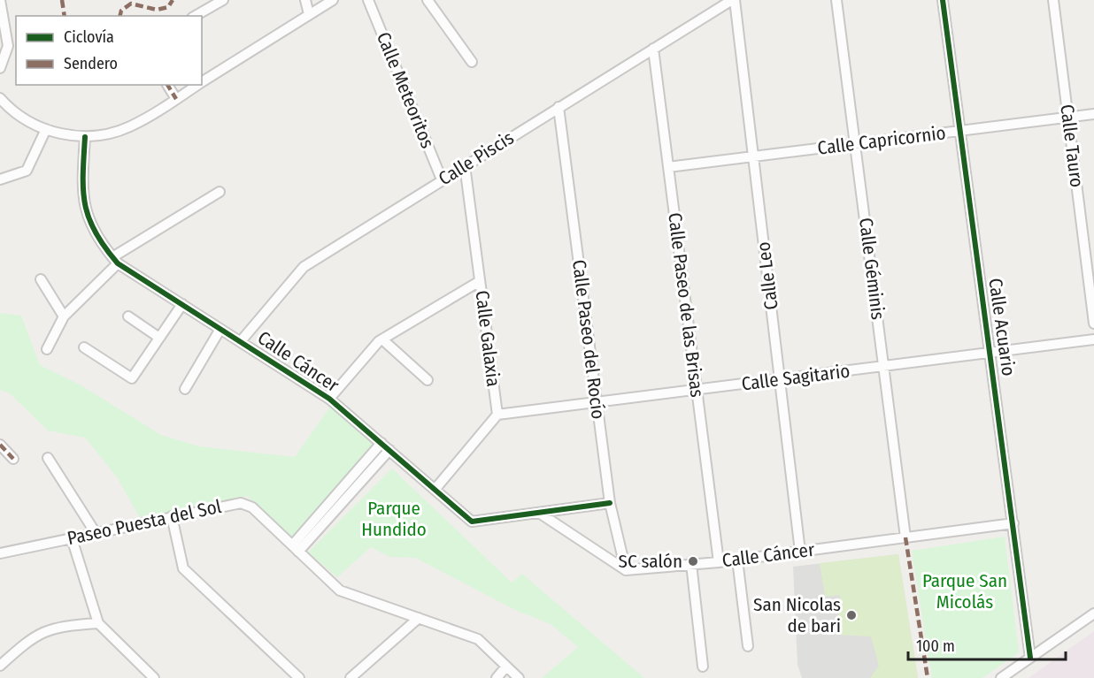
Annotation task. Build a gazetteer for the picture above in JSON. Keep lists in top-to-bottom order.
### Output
{
  "streets": {
    "street": [
      "Calle Meteoritos",
      "Calle Capricornio",
      "Calle Tauro",
      "Calle Piscis",
      "Calle Géminis",
      "Calle Leo",
      "Calle Paseo de las Brisas",
      "Calle Acuario",
      "Calle Galaxia",
      "Calle Paseo del Rocío",
      "Calle Cáncer",
      "Calle Sagitario",
      "Paseo Puesta del Sol"
    ]
  },
  "crossings": [
    ["Calle Meteoritos", "Calle Piscis"],
    ["Calle Capricornio", "Calle Tauro"],
    ["Calle Capricornio", "Calle Géminis"],
    ["Calle Capricornio", "Calle Leo"],
    ["Calle Capricornio", "Calle Paseo de las Brisas"],
    ["Calle Capricornio", "Calle Acuario"],
    ["Calle Piscis", "Calle Leo"],
    ["Calle Piscis", "Calle Paseo de las Brisas"],
    ["Calle Piscis", "Calle Galaxia"],
    ["Calle Piscis", "Calle Paseo del Rocío"],
    ["Calle Piscis", "Calle Cáncer"],
    ["Calle Géminis", "Calle Cáncer"],
    ["Calle Géminis", "Calle Sagitario"],
    ["Calle Leo", "Calle Cáncer"],
    ["Calle Leo", "Calle Sagitario"],
    ["Calle Paseo de las Brisas", "Calle Cáncer"],
    ["Calle Paseo de las Brisas", "Calle Sagitario"],
    ["Calle Acuario", "Calle Cáncer"],
    ["Calle Acuario", "Calle Sagitario"],
    ["Calle Galaxia", "Calle Sagitario"],
    ["Calle Paseo del Rocío", "Calle Cáncer"],
    ["Calle Paseo del Rocío", "Calle Sagitario"]
  ],
  "parks": ["Parque Hundido", "Parque San Micolás"],
  "places": ["SC salón", "San Nicolas de bari"],
  "legend": ["Ciclovía", "Sendero"],
  "scale_bar": "100 m"
}
